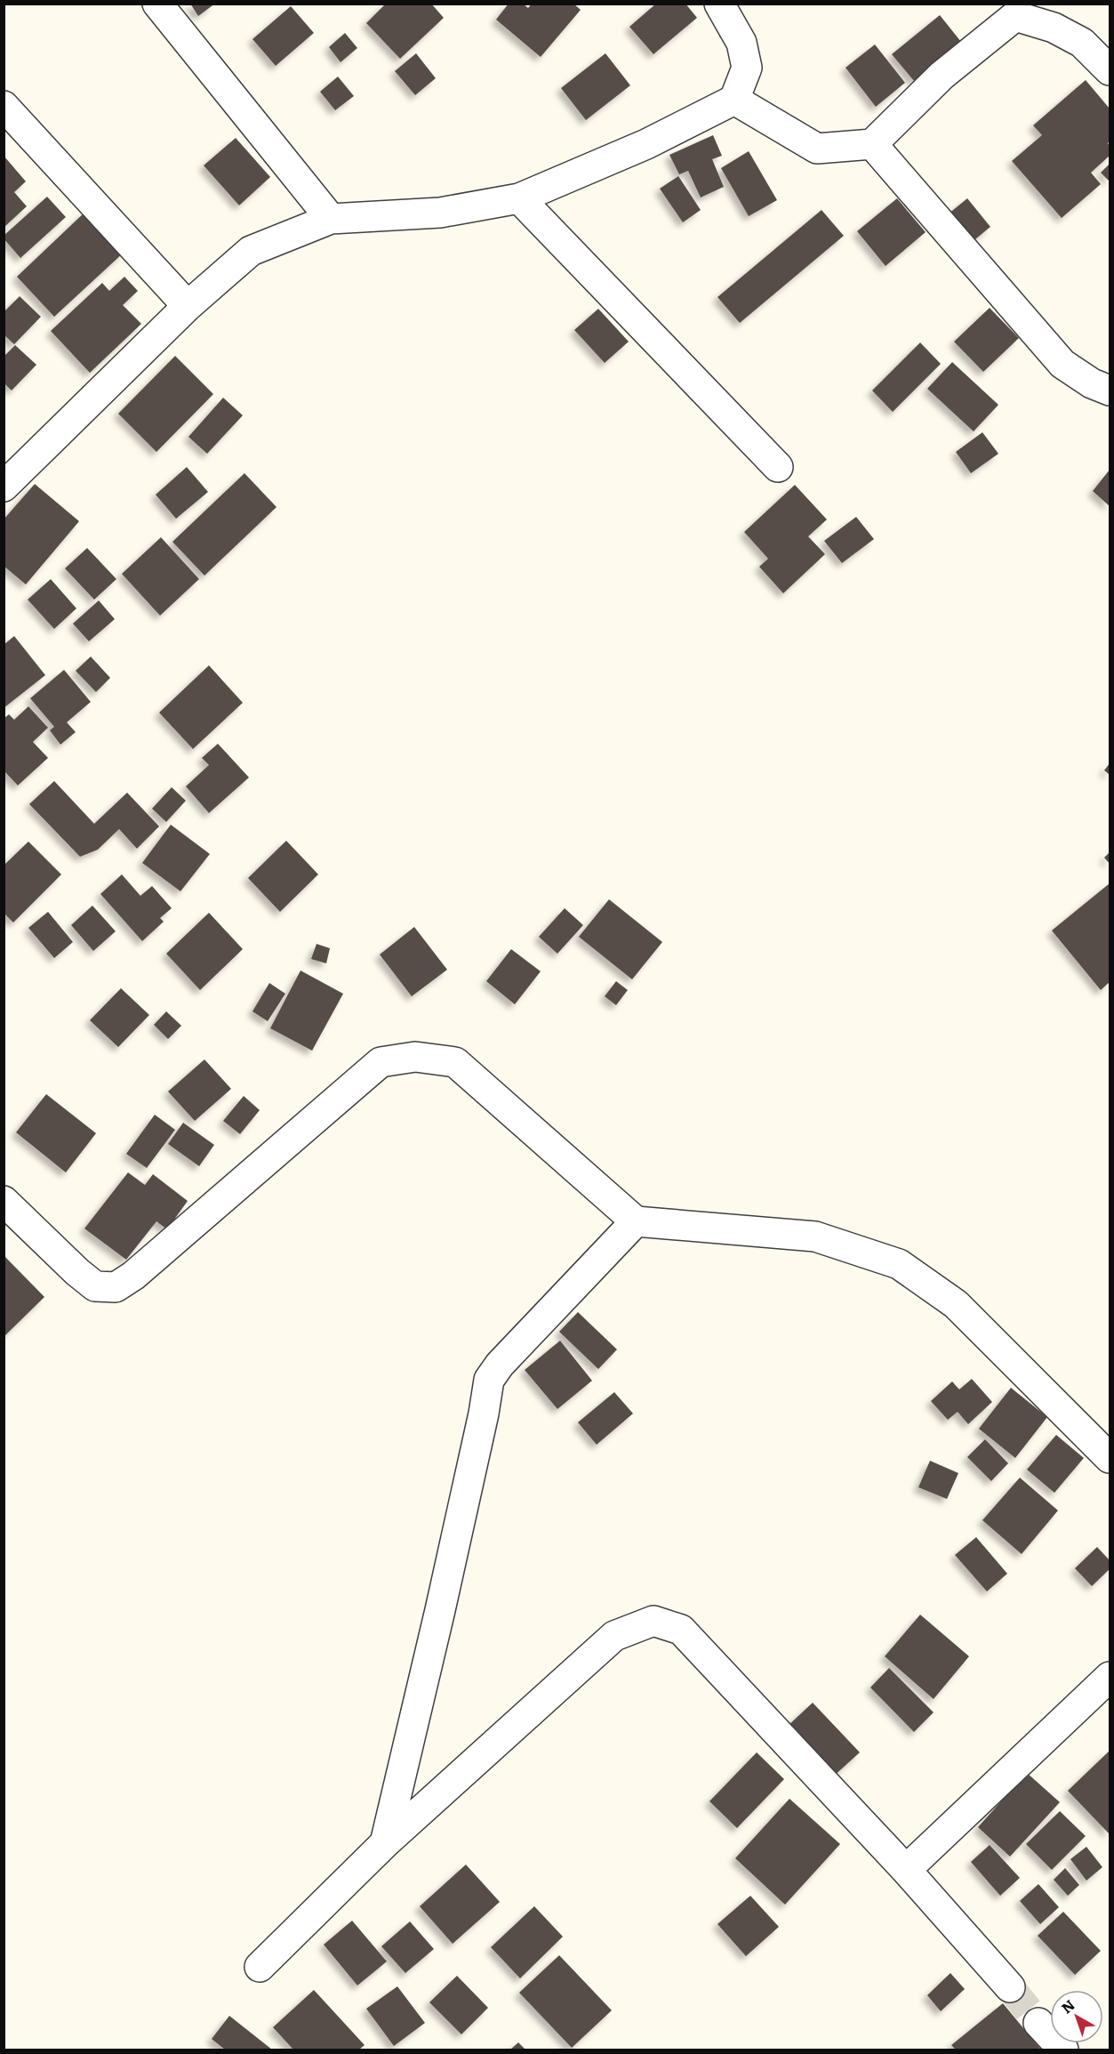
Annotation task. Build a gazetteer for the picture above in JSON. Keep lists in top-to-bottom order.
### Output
{
  "north": "top left"
}
